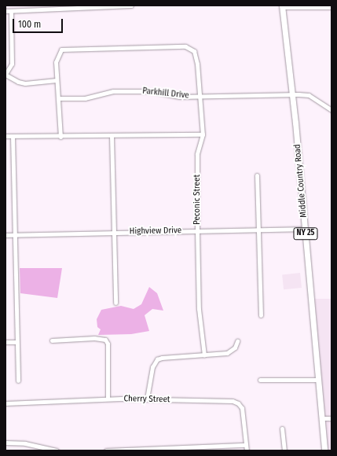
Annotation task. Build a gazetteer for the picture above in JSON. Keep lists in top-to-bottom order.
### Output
{
  "streets": {
    "main road": ["Middle Country Road", "NY 25"],
    "street": [
      "Parkhill Drive",
      "Peconic Street",
      "Highview Drive",
      "Cherry Street"
    ]
  },
  "crossings": [
    ["Parkhill Drive", "Middle Country Road"],
    ["Parkhill Drive", "Peconic Street"],
    ["Middle Country Road", "Highview Drive"],
    ["Peconic Street", "Highview Drive"]
  ],
  "scale_bar": "100 m"
}
